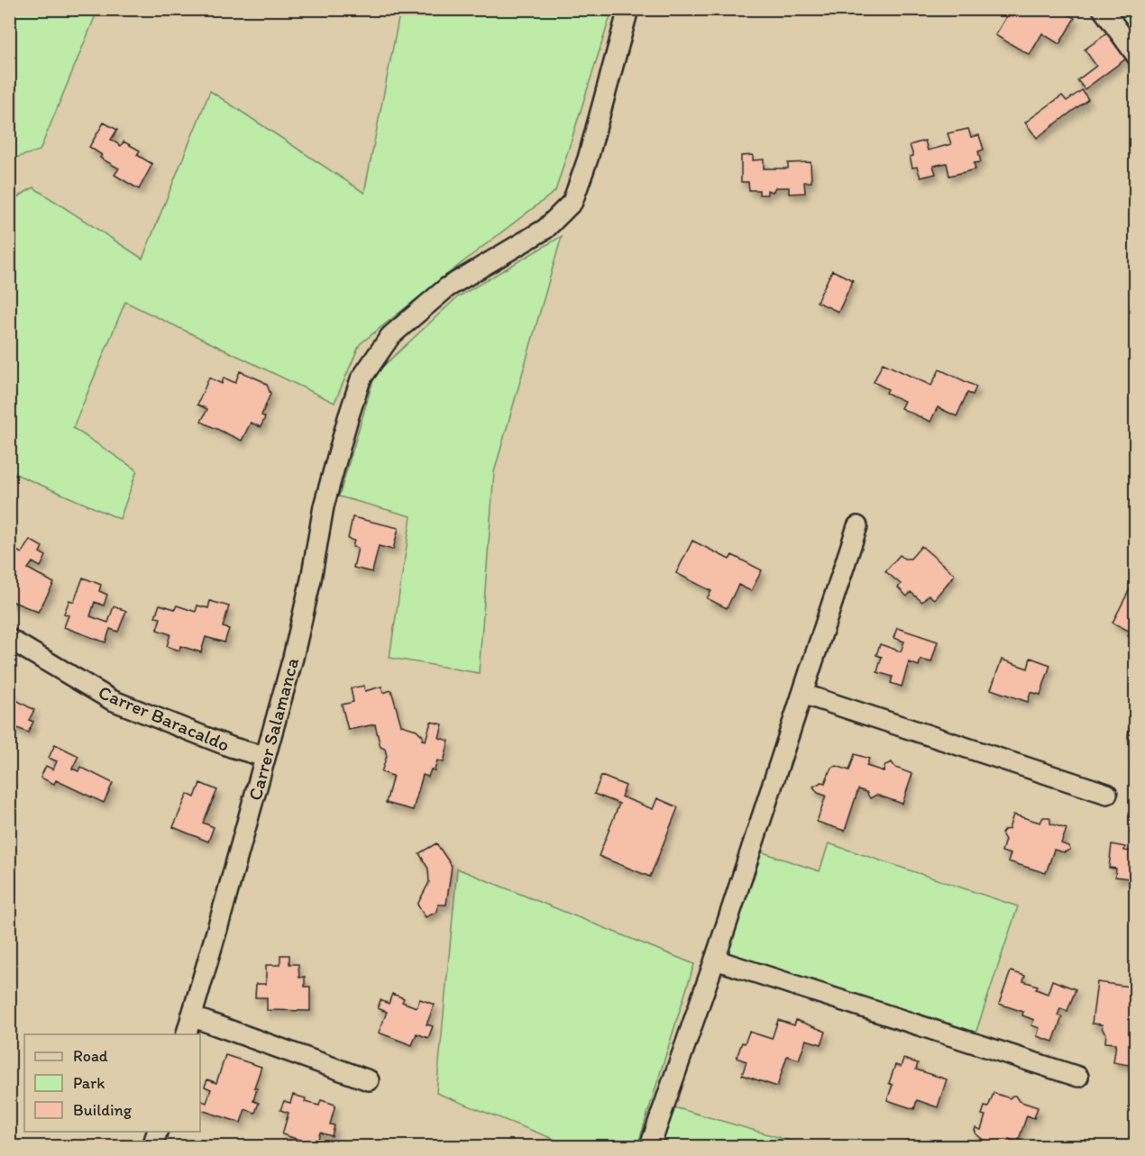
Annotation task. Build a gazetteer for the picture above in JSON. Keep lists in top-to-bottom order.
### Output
{
  "streets": {
    "street": ["Carrer Baracaldo", "Carrer Salamanca"]
  },
  "crossings": [
    ["Carrer Baracaldo", "Carrer Salamanca"]
  ],
  "legend": ["Road", "Park", "Building"]
}
